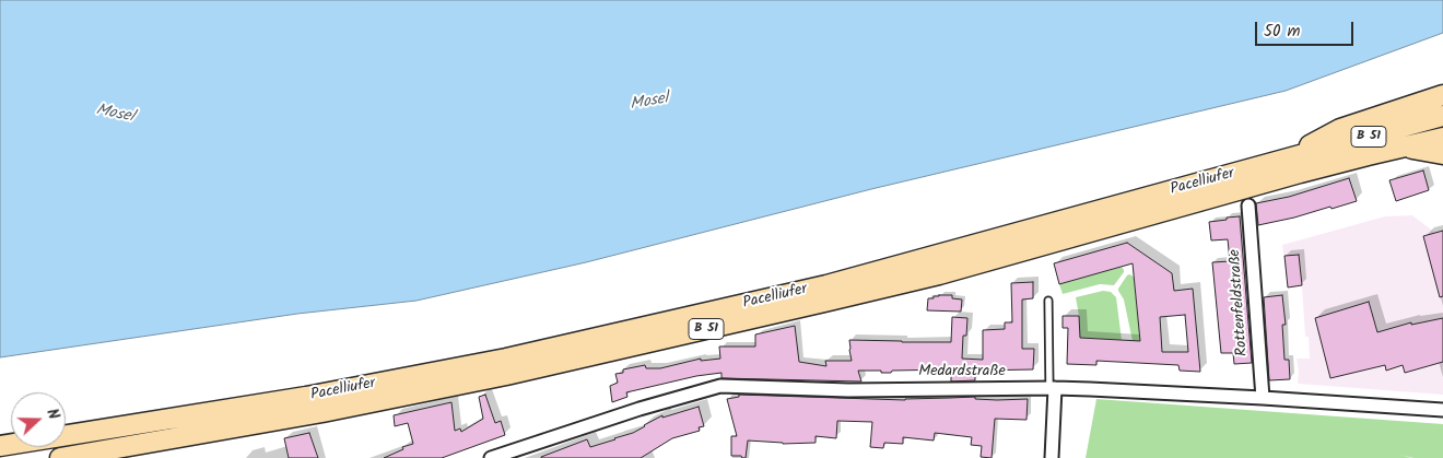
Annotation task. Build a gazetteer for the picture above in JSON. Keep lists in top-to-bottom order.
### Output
{
  "streets": {
    "main road": ["B 51", "Pacelliufer"],
    "street": ["Rottenfeldstraße", "Medardstraße"]
  },
  "crossings": [
    ["Rottenfeldstraße", "Medardstraße"]
  ],
  "water": ["Mosel"],
  "scale_bar": "50 m",
  "north": "right"
}
